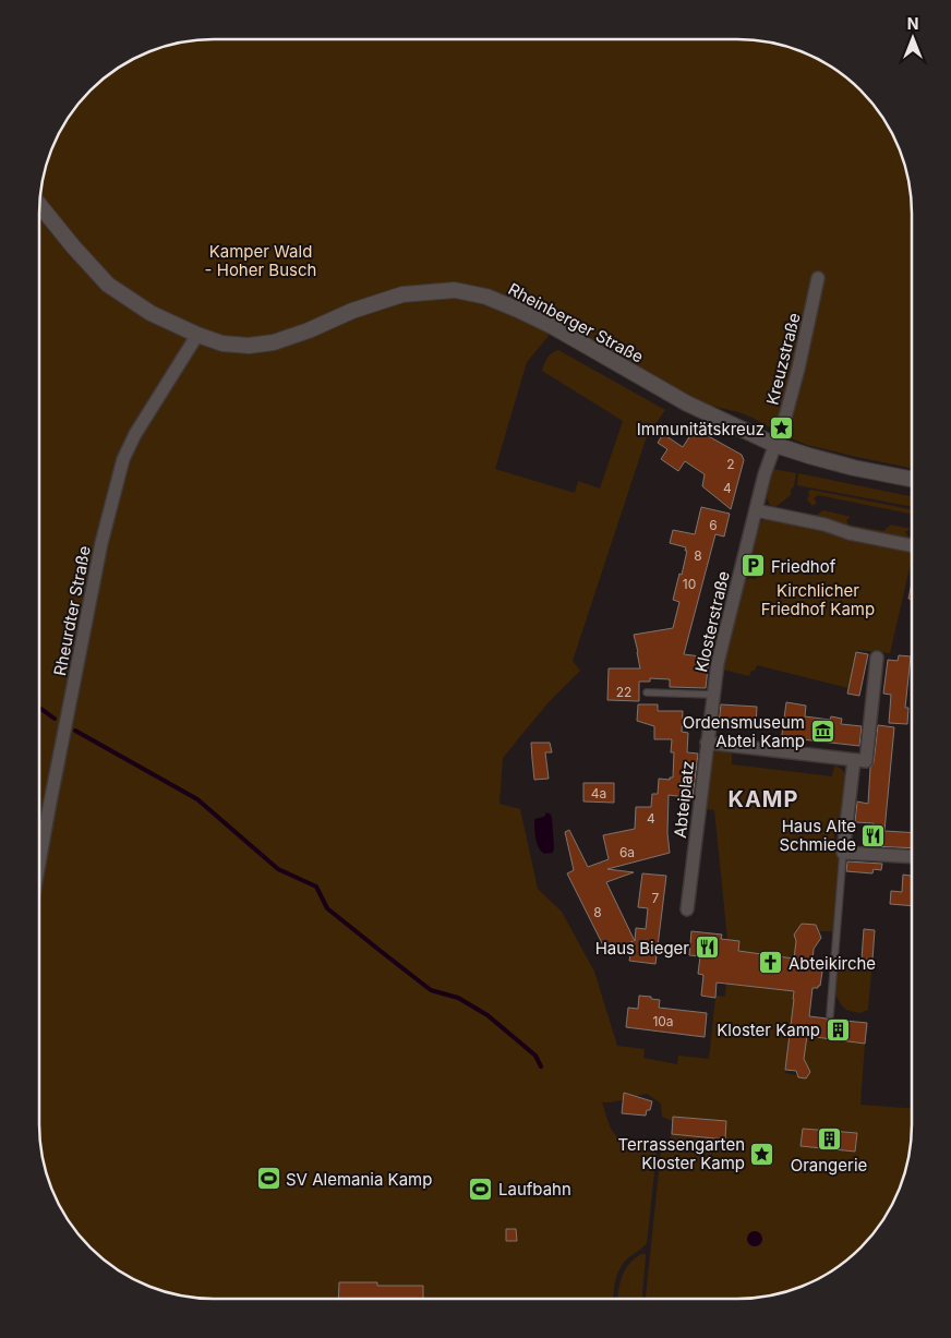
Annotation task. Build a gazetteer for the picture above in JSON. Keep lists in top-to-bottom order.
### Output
{
  "streets": {
    "main road": ["Rheinberger Straße"],
    "street": [
      "Kreuzstraße",
      "Rheurdter Straße",
      "Klosterstraße",
      "Abteiplatz"
    ]
  },
  "crossings": [
    ["Rheinberger Straße", "Kreuzstraße"],
    ["Rheinberger Straße", "Rheurdter Straße"],
    ["Rheinberger Straße", "Klosterstraße"],
    ["Kreuzstraße", "Klosterstraße"],
    ["Klosterstraße", "Abteiplatz"]
  ],
  "districts": ["KAMP"],
  "parks": ["Kamper Wald - Hoher Busch", "Kirchlicher Friedhof Kamp"],
  "places": {
    "place": ["Immunitätskreuz", "Terrassengarten Kloster Kamp"],
    "parking": ["Friedhof"],
    "museum": ["Ordensmuseum Abtei Kamp"],
    "restaurant": ["Haus Alte Schmiede", "Haus Bieger"],
    "church": ["Abteikirche"],
    "building": ["Kloster Kamp", "Orangerie"],
    "sports": ["SV Alemania Kamp", "Laufbahn"]
  },
  "house_numbers": [
    "2",
    "4",
    "6",
    "8",
    "10",
    "22",
    "4a",
    "4",
    "6a",
    "7",
    "8",
    "10a"
  ],
  "north": "top"
}
